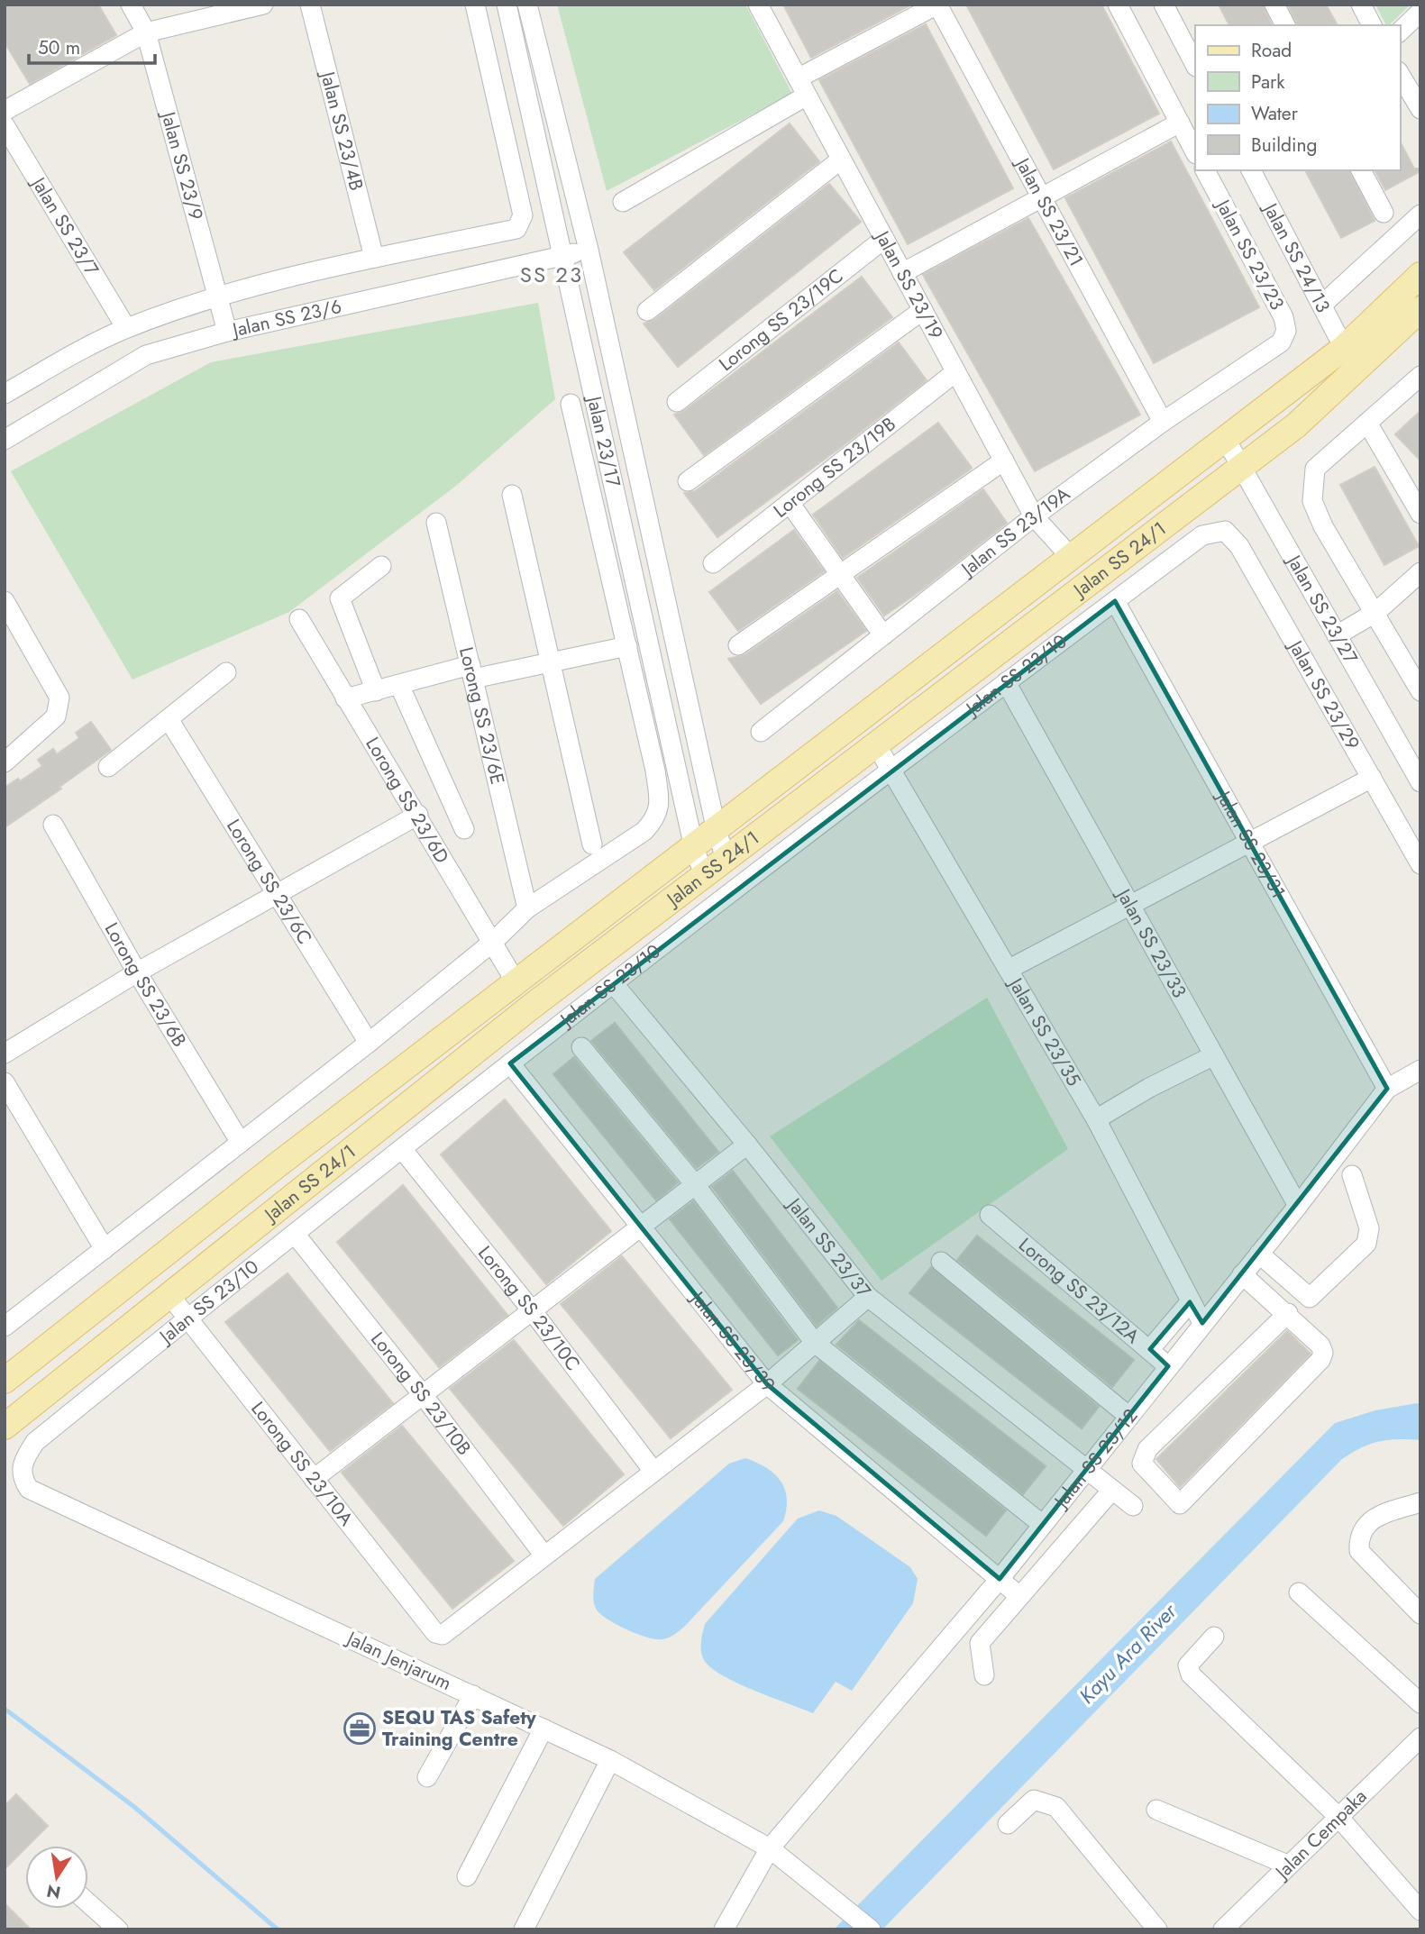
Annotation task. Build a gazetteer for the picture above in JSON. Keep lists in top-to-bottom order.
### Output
{
  "streets": {
    "main road": ["Jalan SS 24/1"],
    "street": [
      "Jalan SS 23/4B",
      "Jalan SS 23/9",
      "Jalan SS 23/21",
      "Jalan SS 23/7",
      "Jalan SS 23/23",
      "Jalan SS 24/13",
      "Jalan SS 23/19",
      "Jalan SS 23/6",
      "Lorong SS 23/19C",
      "Jalan 23/17",
      "Lorong SS 23/19B",
      "Jalan SS 23/19A",
      "Jalan SS 23/27",
      "Jalan SS 23/10",
      "Jalan SS 23/29",
      "Lorong SS 23/6E",
      "Lorong SS 23/6D",
      "Jalan SS 23/31",
      "Lorong SS 23/6C",
      "Jalan SS 23/33",
      "Lorong SS 23/6B",
      "Jalan SS 23/35",
      "Jalan SS 23/37",
      "Lorong SS 23/12A",
      "Lorong SS 23/10C",
      "Jalan SS 23/39",
      "Lorong SS 23/10B",
      "Jalan SS 23/12",
      "Lorong SS 23/10A",
      "Jalan Jenjarum",
      "Jalan Cempaka"
    ]
  },
  "crossings": [
    ["Jalan SS 23/9", "Jalan SS 23/6"],
    ["Jalan SS 23/21", "Jalan SS 23/19A"],
    ["Jalan SS 23/23", "Jalan SS 23/19A"],
    ["Jalan SS 24/13", "Jalan SS 24/1"],
    ["Jalan SS 23/19", "Lorong SS 23/19C"],
    ["Jalan SS 23/19", "Lorong SS 23/19B"],
    ["Jalan SS 23/19", "Jalan SS 23/19A"],
    ["Jalan SS 23/19", "Jalan SS 24/1"],
    ["Jalan SS 23/6", "Jalan 23/17"],
    ["Jalan 23/17", "Jalan SS 24/1"],
    ["Jalan SS 24/1", "Jalan SS 23/27"],
    ["Jalan SS 24/1", "Lorong SS 23/6D"],
    ["Jalan SS 24/1", "Jalan SS 23/35"],
    ["Jalan SS 24/1", "Lorong SS 23/10A"],
    ["Jalan SS 23/10", "Jalan SS 23/29"],
    ["Jalan SS 23/10", "Jalan SS 23/31"],
    ["Jalan SS 23/10", "Jalan SS 23/33"],
    ["Jalan SS 23/10", "Jalan SS 23/35"],
    ["Jalan SS 23/10", "Jalan SS 23/37"],
    ["Jalan SS 23/10", "Lorong SS 23/10C"],
    ["Jalan SS 23/10", "Jalan SS 23/39"],
    ["Jalan SS 23/10", "Lorong SS 23/10B"],
    ["Jalan SS 23/10", "Lorong SS 23/10A"],
    ["Jalan SS 23/10", "Jalan Jenjarum"],
    ["Jalan SS 23/31", "Jalan SS 23/12"],
    ["Jalan SS 23/33", "Jalan SS 23/12"],
    ["Jalan SS 23/35", "Jalan SS 23/12"],
    ["Jalan SS 23/37", "Jalan SS 23/12"],
    ["Lorong SS 23/12A", "Jalan SS 23/12"],
    ["Jalan SS 23/39", "Jalan SS 23/12"],
    ["Lorong SS 23/10B", "Lorong SS 23/10A"],
    ["Jalan SS 23/12", "Jalan Jenjarum"]
  ],
  "districts": ["SS 23"],
  "water": ["Kayu Ara River"],
  "places": {
    "office": ["SEQU TAS Safety Training Centre"]
  },
  "legend": [
    "Road",
    "Park",
    "Water",
    "Building"
  ],
  "scale_bar": "50 m",
  "north": "bottom"
}
